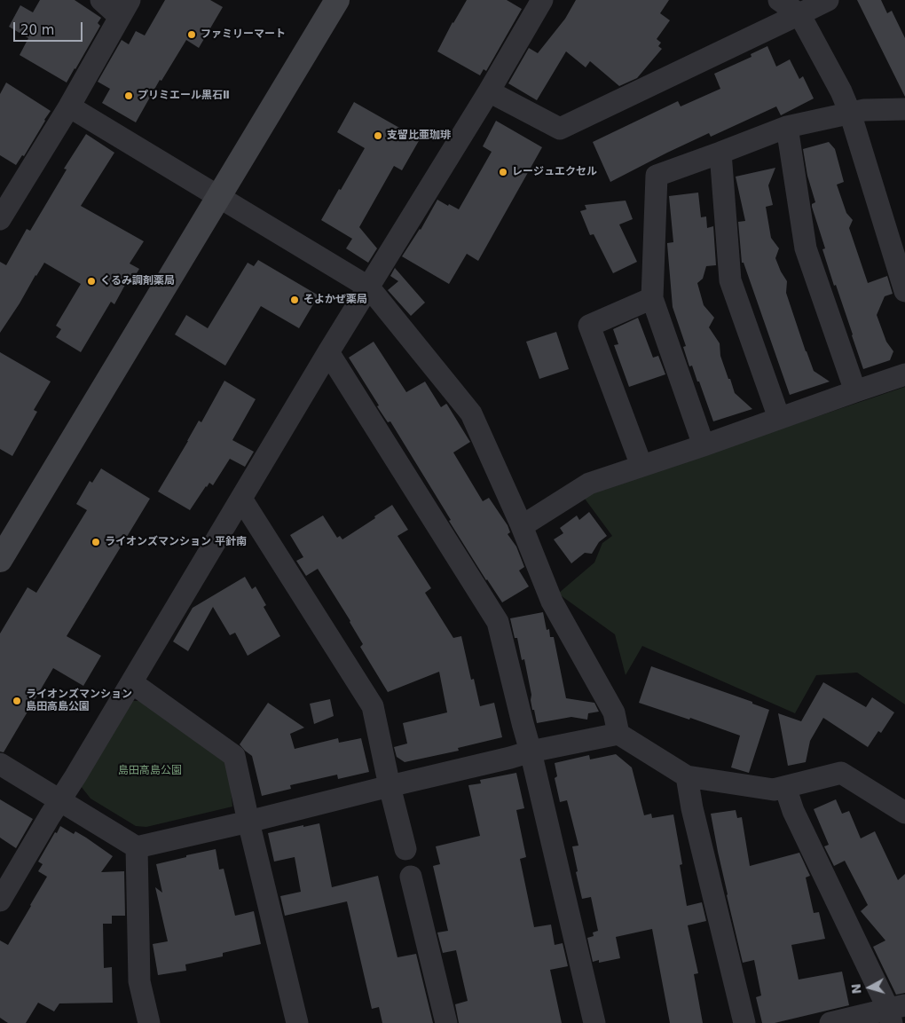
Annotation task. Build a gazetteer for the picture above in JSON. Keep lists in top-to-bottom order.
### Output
{
  "parks": ["島田高島公園"],
  "places": [
    "ファミリーマート",
    "プリミエール黒石Ⅱ",
    "支留比亜珈琲",
    "レージュエクセル",
    "くるみ調剤薬局",
    "そよかぜ薬局",
    "ライオンズマンション 平針南",
    "ライオンズマンション 島田高島公園"
  ],
  "scale_bar": "20 m",
  "north": "left"
}
